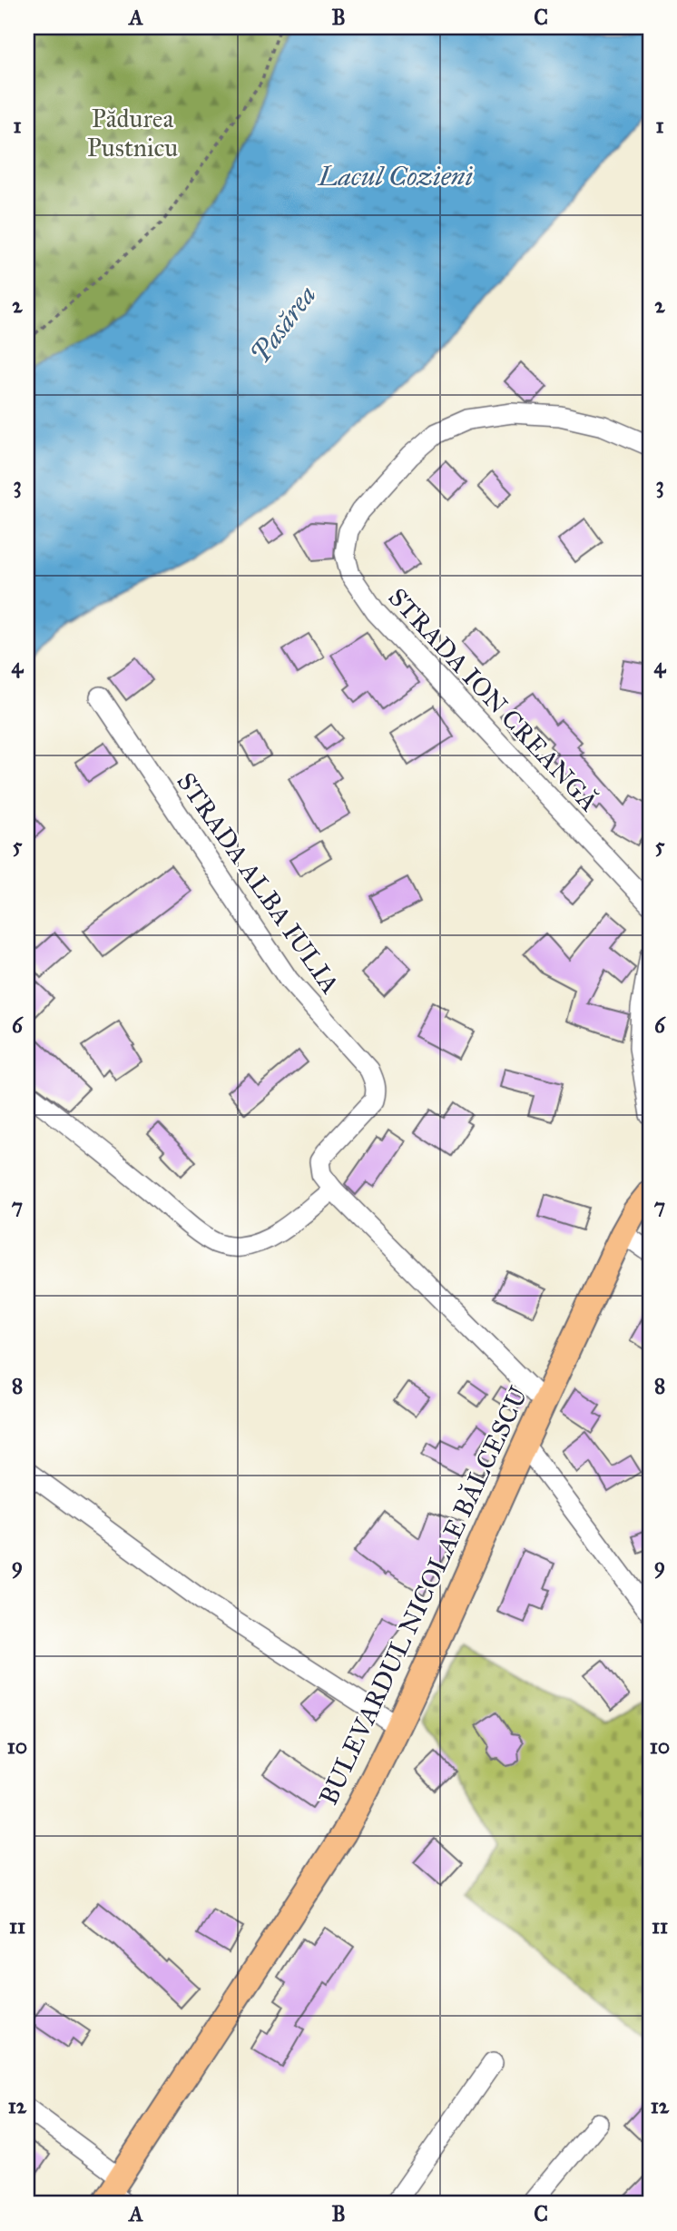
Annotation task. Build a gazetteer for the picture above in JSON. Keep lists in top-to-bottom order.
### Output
{
  "streets": {
    "main road": ["BULEVARDUL NICOLAE BĂLCESCU"],
    "street": ["STRADA ION CREANGĂ", "STRADA ALBA IULIA"]
  },
  "crossings": [
    ["STRADA ALBA IULIA", "BULEVARDUL NICOLAE BĂLCESCU"]
  ],
  "water": ["Lacul Cozieni", "Pasărea"],
  "parks": ["Pădurea Pustnicu"],
  "grid": {
    "columns": ["A", "B", "C"],
    "rows": [
      "1",
      "2",
      "3",
      "4",
      "5",
      "6",
      "7",
      "8",
      "9",
      "10",
      "11",
      "12"
    ]
  }
}
